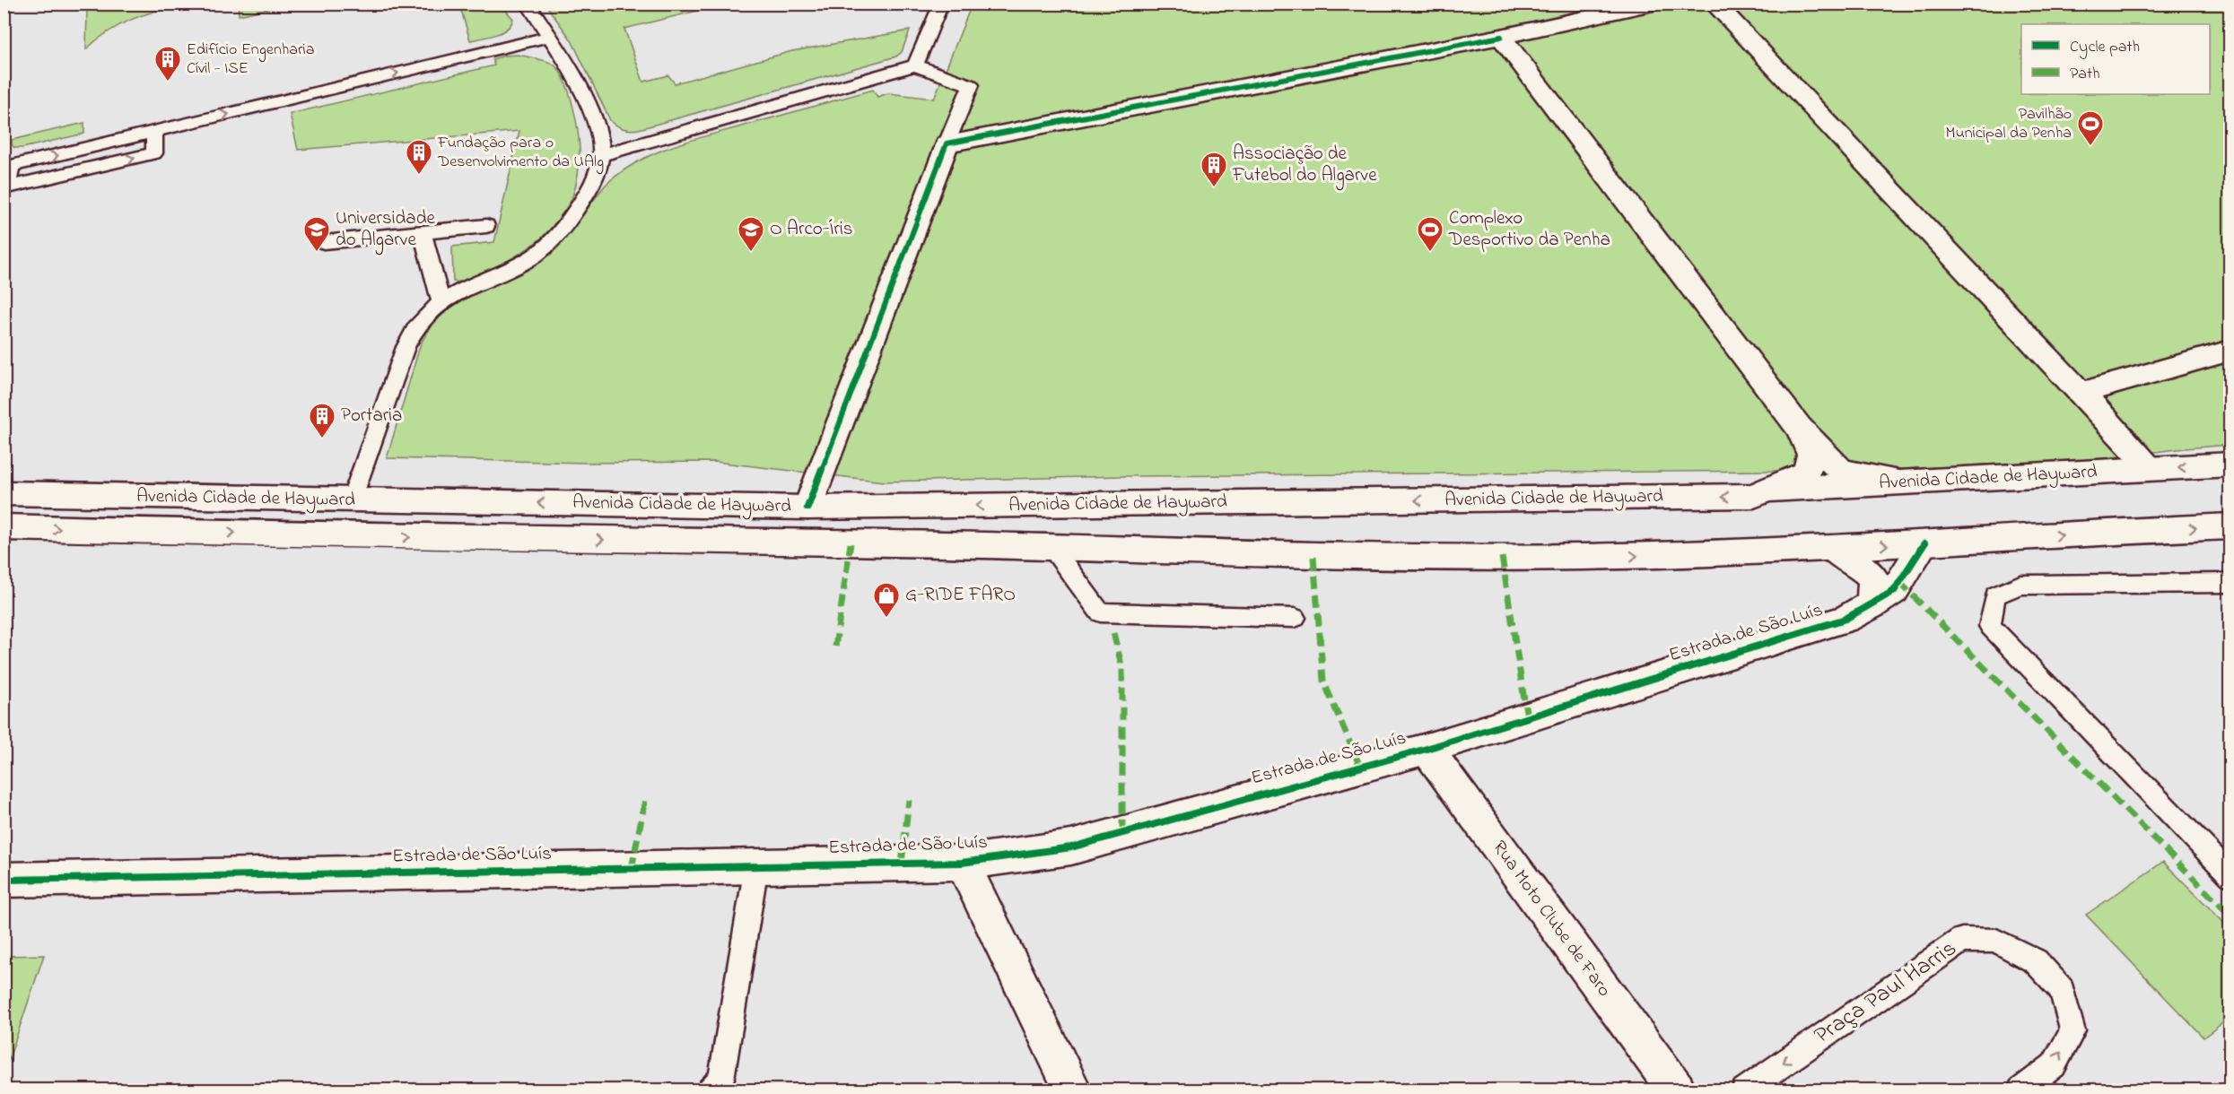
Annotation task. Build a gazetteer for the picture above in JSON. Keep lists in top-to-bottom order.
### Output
{
  "streets": {
    "street": ["Avenida Cidade de Hayward", "Estrada de São Luís", "Rua Moto Clube de Faro"],
    "lane": ["Praça Paul Harris"]
  },
  "crossings": [
    ["Avenida Cidade de Hayward", "Estrada de São Luís"],
    ["Estrada de São Luís", "Rua Moto Clube de Faro"]
  ],
  "places": {
    "building": [
      "Edifício Engenharia Cívil - ISE",
      "Fundação para o Desenvolvimento da UAlg",
      "Associação de Futebol do Algarve",
      "Portaria"
    ],
    "sports": ["Pavilhão Municipal da Penha", "Complexo Desportivo da Penha"],
    "school or university": ["Universidade do Algarve", "O Arco-Íris"],
    "shop": ["G-RIDE FARO"]
  },
  "legend": ["Cycle path", "Path"]
}
